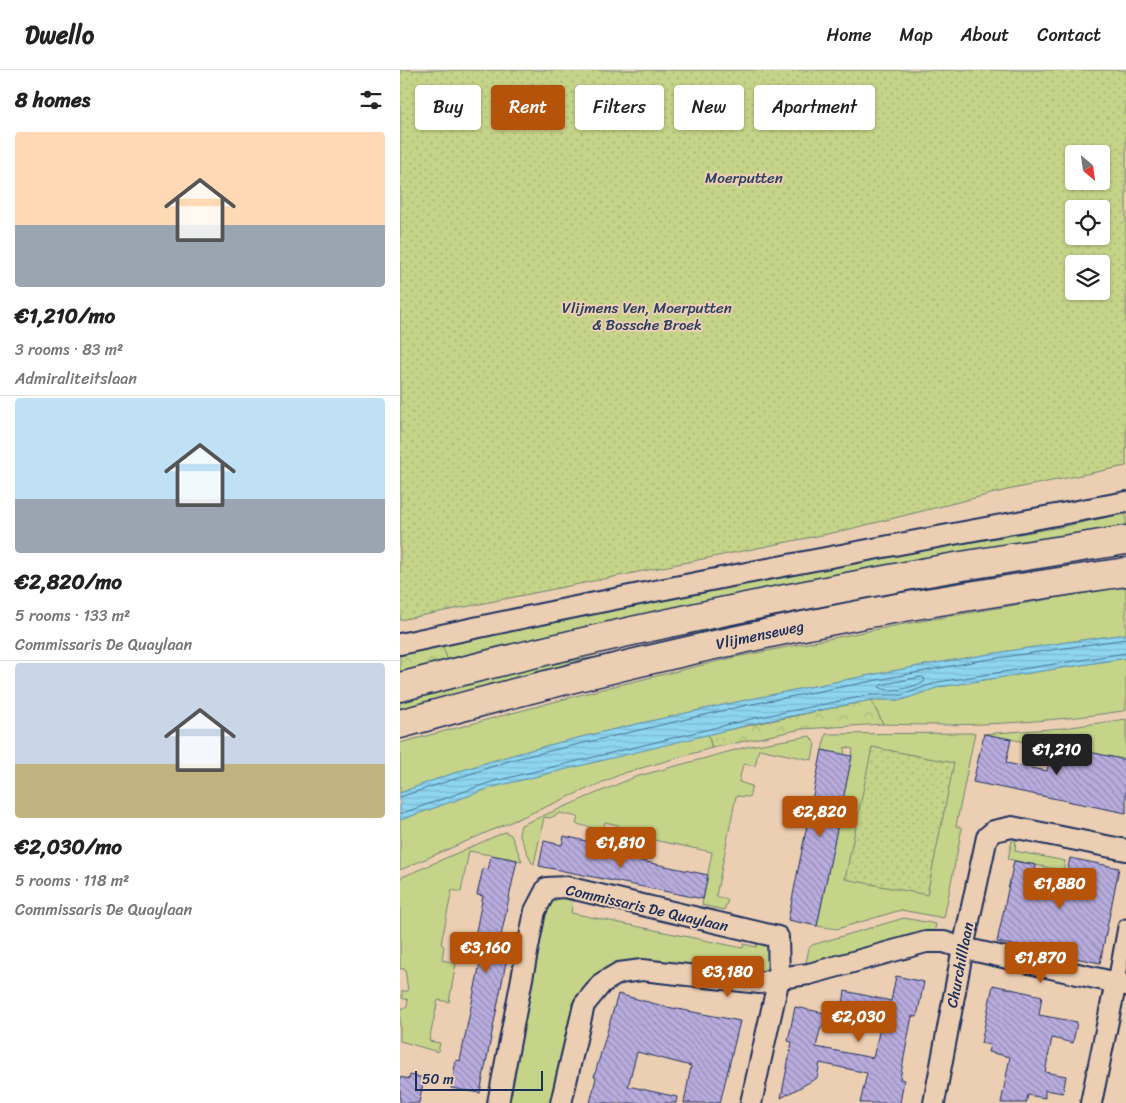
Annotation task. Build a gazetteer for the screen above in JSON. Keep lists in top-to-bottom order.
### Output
{
  "streets": {
    "main road": ["Vlijmenseweg"],
    "street": ["Commissaris De Quaylaan", "Churchilllaan"]
  },
  "parks": ["Moerputten", "Vlijmens Ven, Moerputten & Bossche Broek"],
  "scale_bar": "50 m",
  "north": "bottom right",
  "page": {
    "header": "Dwello",
    "nav": [
      "Home",
      "Map",
      "About",
      "Contact"
    ],
    "heading": "8 homes",
    "chip": [
      "Buy",
      "Rent",
      "Filters",
      "New",
      "Apartment"
    ],
    "list": [
      {
        "name": "€1,210/mo",
        "note": "3 rooms · 83 m² · Admiraliteitslaan"
      },
      {
        "name": "€2,820/mo",
        "note": "5 rooms · 133 m² · Commissaris De Quaylaan"
      },
      {
        "name": "€2,030/mo",
        "note": "5 rooms · 118 m² · Commissaris De Quaylaan"
      }
    ],
    "price": [
      "€1,210",
      "€2,820",
      "€1,810",
      "€1,880",
      "€3,160",
      "€1,870",
      "€3,180",
      "€2,030"
    ],
    "scale": "50 m"
  }
}
